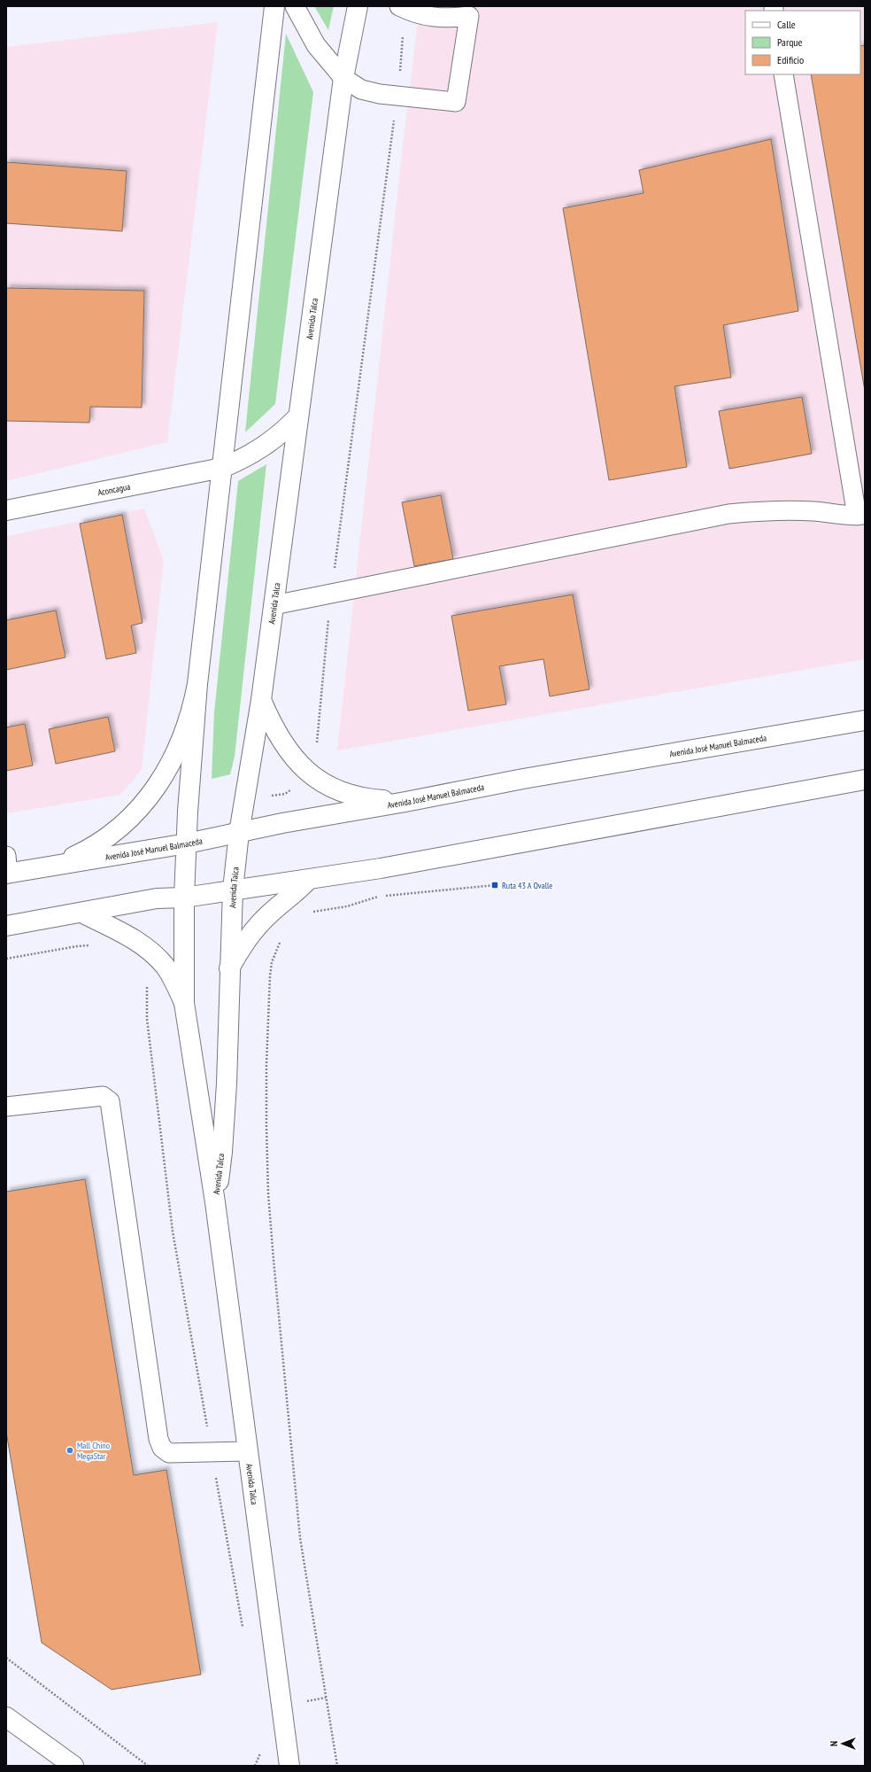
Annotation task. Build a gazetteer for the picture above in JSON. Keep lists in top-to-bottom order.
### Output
{
  "streets": {
    "main road": ["Avenida Talca", "Aconcagua", "Avenida José Manuel Balmaceda"]
  },
  "crossings": [
    ["Avenida Talca", "Aconcagua"],
    ["Avenida Talca", "Avenida José Manuel Balmaceda"]
  ],
  "places": {
    "transit": ["Ruta 43 A Ovalle"],
    "other": ["Mall Chino MegaStar"]
  },
  "legend": ["Calle", "Parque", "Edificio"],
  "north": "left"
}
